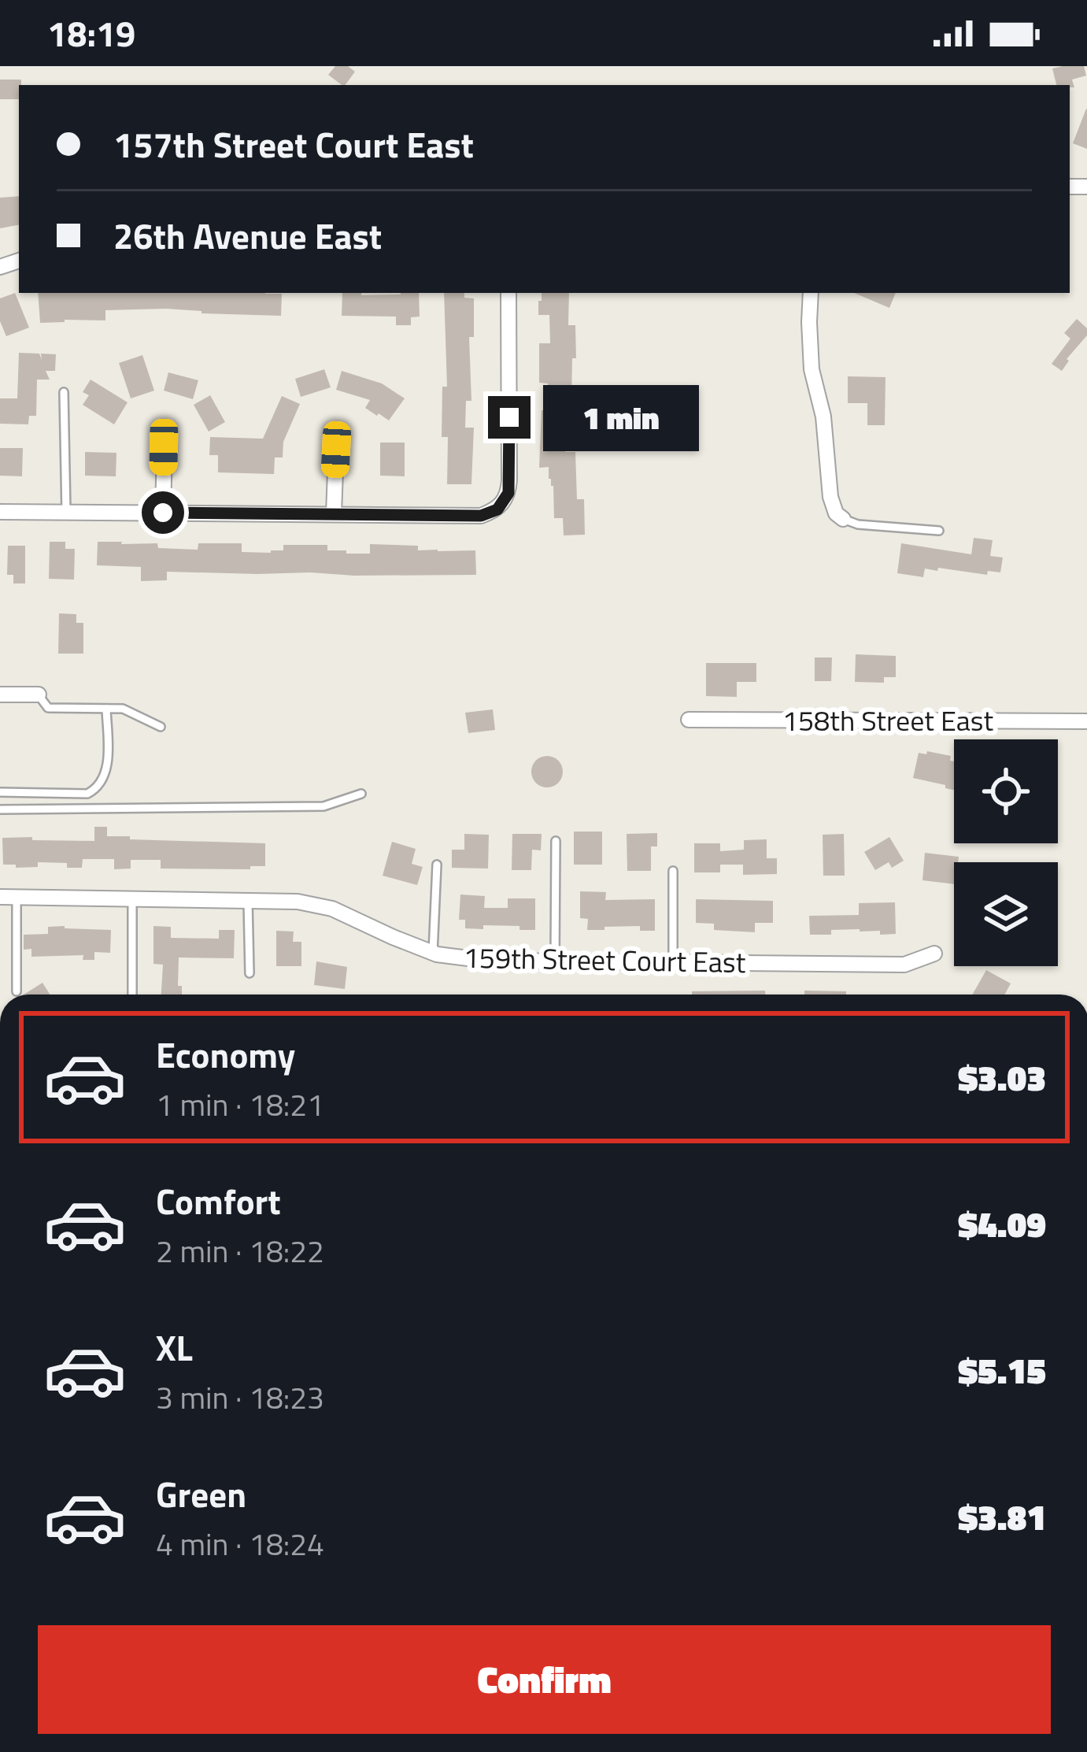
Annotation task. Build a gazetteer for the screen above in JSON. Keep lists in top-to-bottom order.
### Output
{
  "streets": {
    "street": ["158th Street East", "159th Street Court East"]
  },
  "page": {
    "status": "18:19",
    "banner": ["157th Street Court East", "26th Avenue East"],
    "bubble": "1 min",
    "list": [
      {
        "name": "Economy",
        "note": "1 min · 18:21",
        "value": "$3.03"
      },
      {
        "name": "Comfort",
        "note": "2 min · 18:22",
        "value": "$4.09"
      },
      {
        "name": "XL",
        "note": "3 min · 18:23",
        "value": "$5.15"
      },
      {
        "name": "Green",
        "note": "4 min · 18:24",
        "value": "$3.81"
      }
    ],
    "buttons": "Confirm"
  }
}
